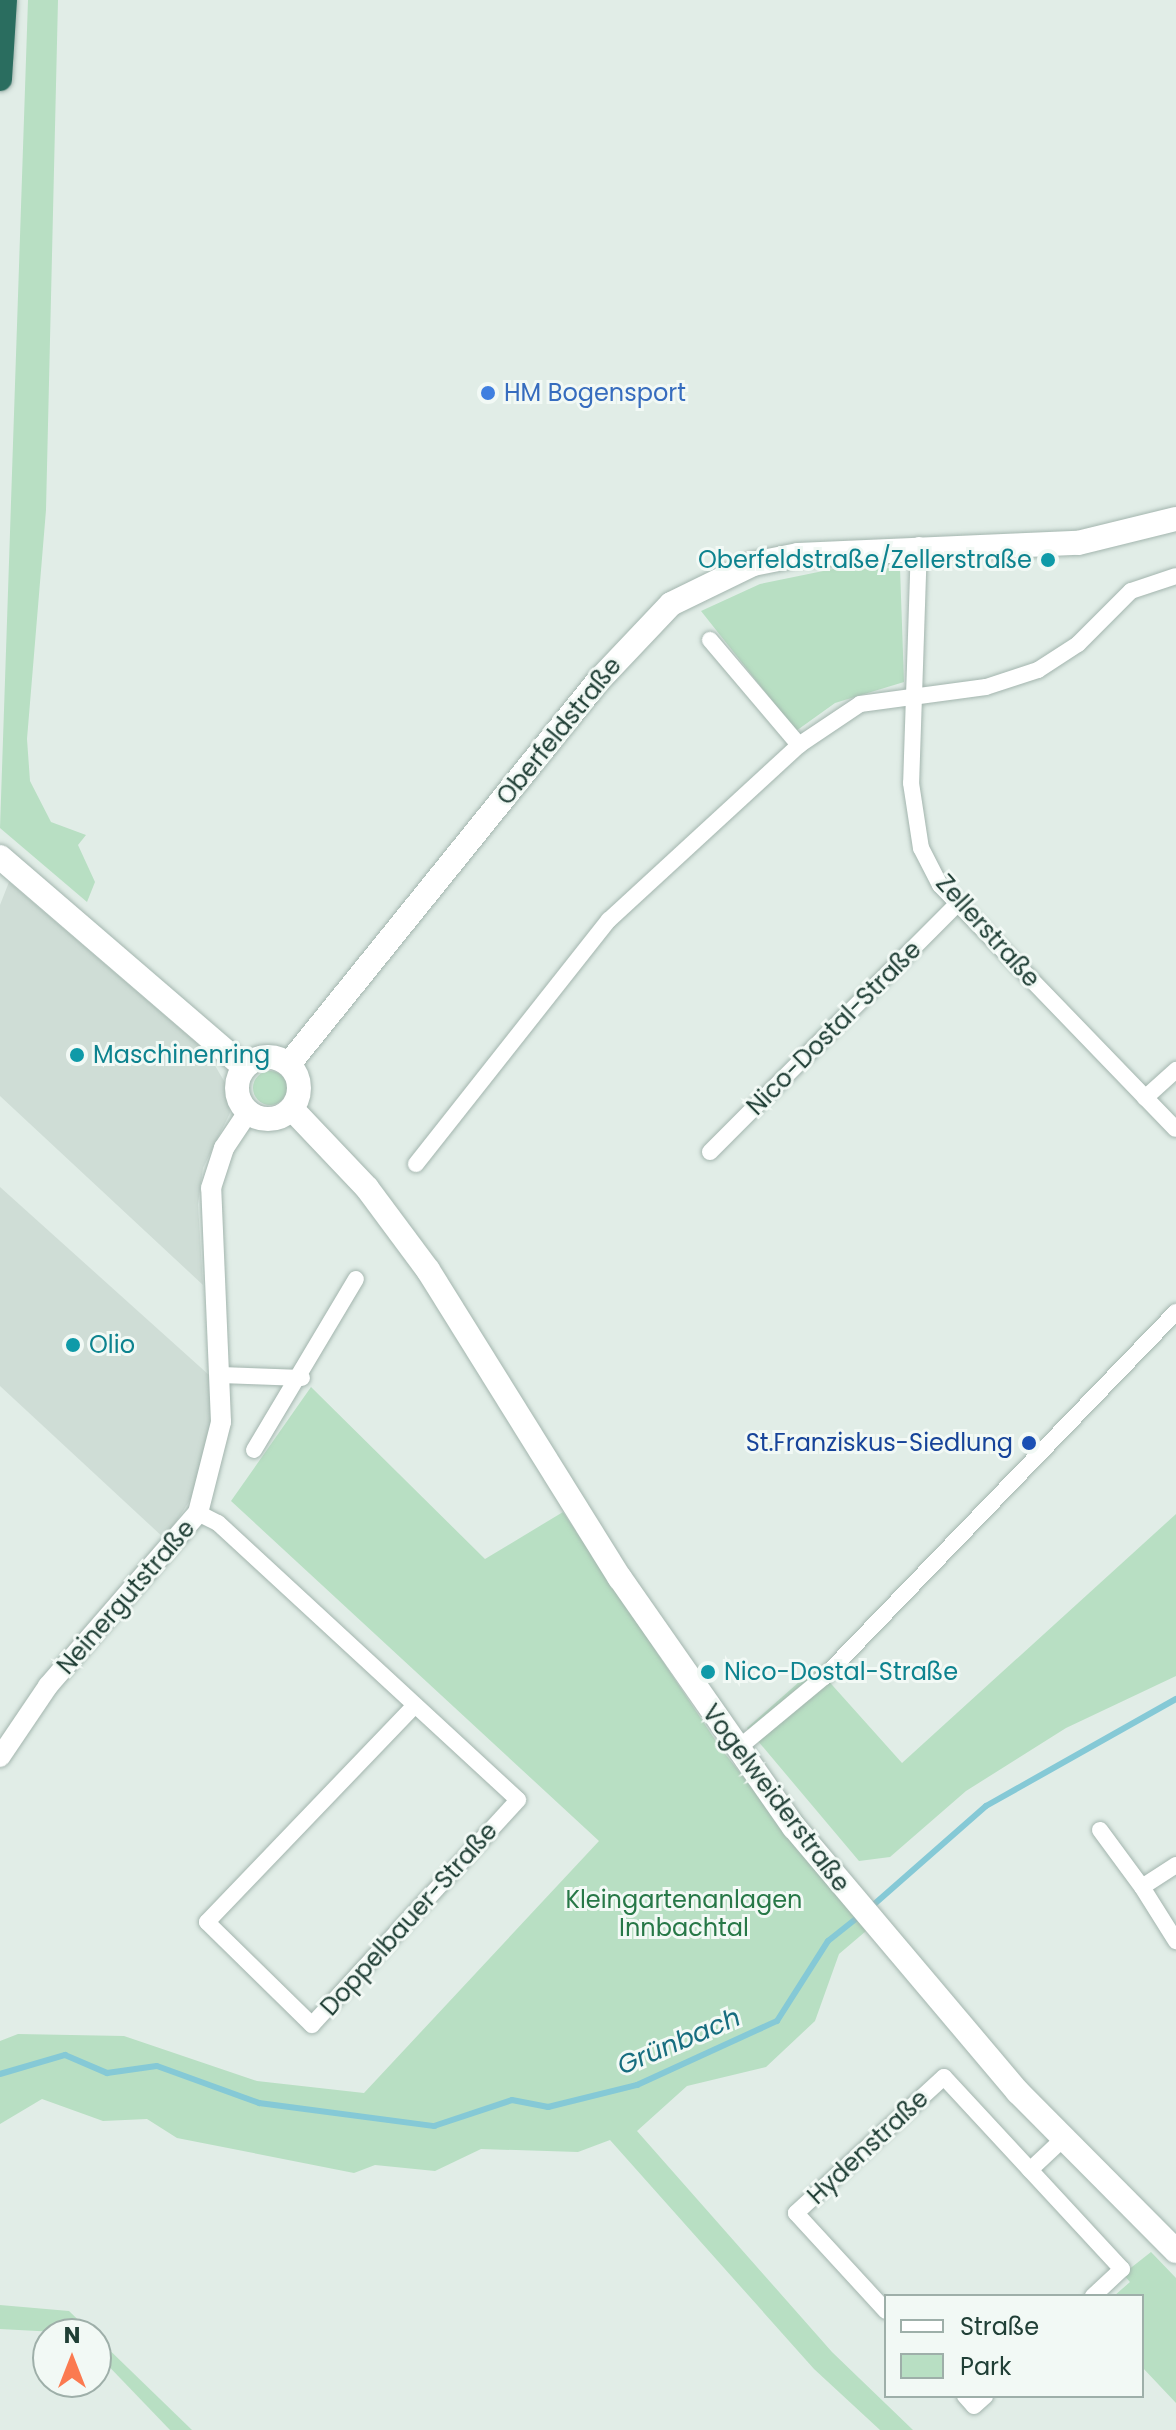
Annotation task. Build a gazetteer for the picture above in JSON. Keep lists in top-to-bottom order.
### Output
{
  "streets": {
    "main road": ["Oberfeldstraße", "Vogelweiderstraße"],
    "street": [
      "Zellerstraße",
      "Nico-Dostal-Straße",
      "Neinergutstraße",
      "Doppelbauer-Straße",
      "Hydenstraße"
    ]
  },
  "crossings": [
    ["Oberfeldstraße", "Neinergutstraße"],
    ["Oberfeldstraße", "Vogelweiderstraße"],
    ["Zellerstraße", "Nico-Dostal-Straße"],
    ["Neinergutstraße", "Vogelweiderstraße"],
    ["Neinergutstraße", "Doppelbauer-Straße"]
  ],
  "water": ["Grünbach"],
  "parks": ["Kleingartenanlagen Innbachtal"],
  "places": [
    "HM Bogensport",
    "Oberfeldstraße/Zellerstraße",
    "Maschinenring",
    "Olio",
    "St.Franziskus-Siedlung",
    "Nico-Dostal-Straße"
  ],
  "legend": ["Straße", "Park"],
  "north": "top"
}
